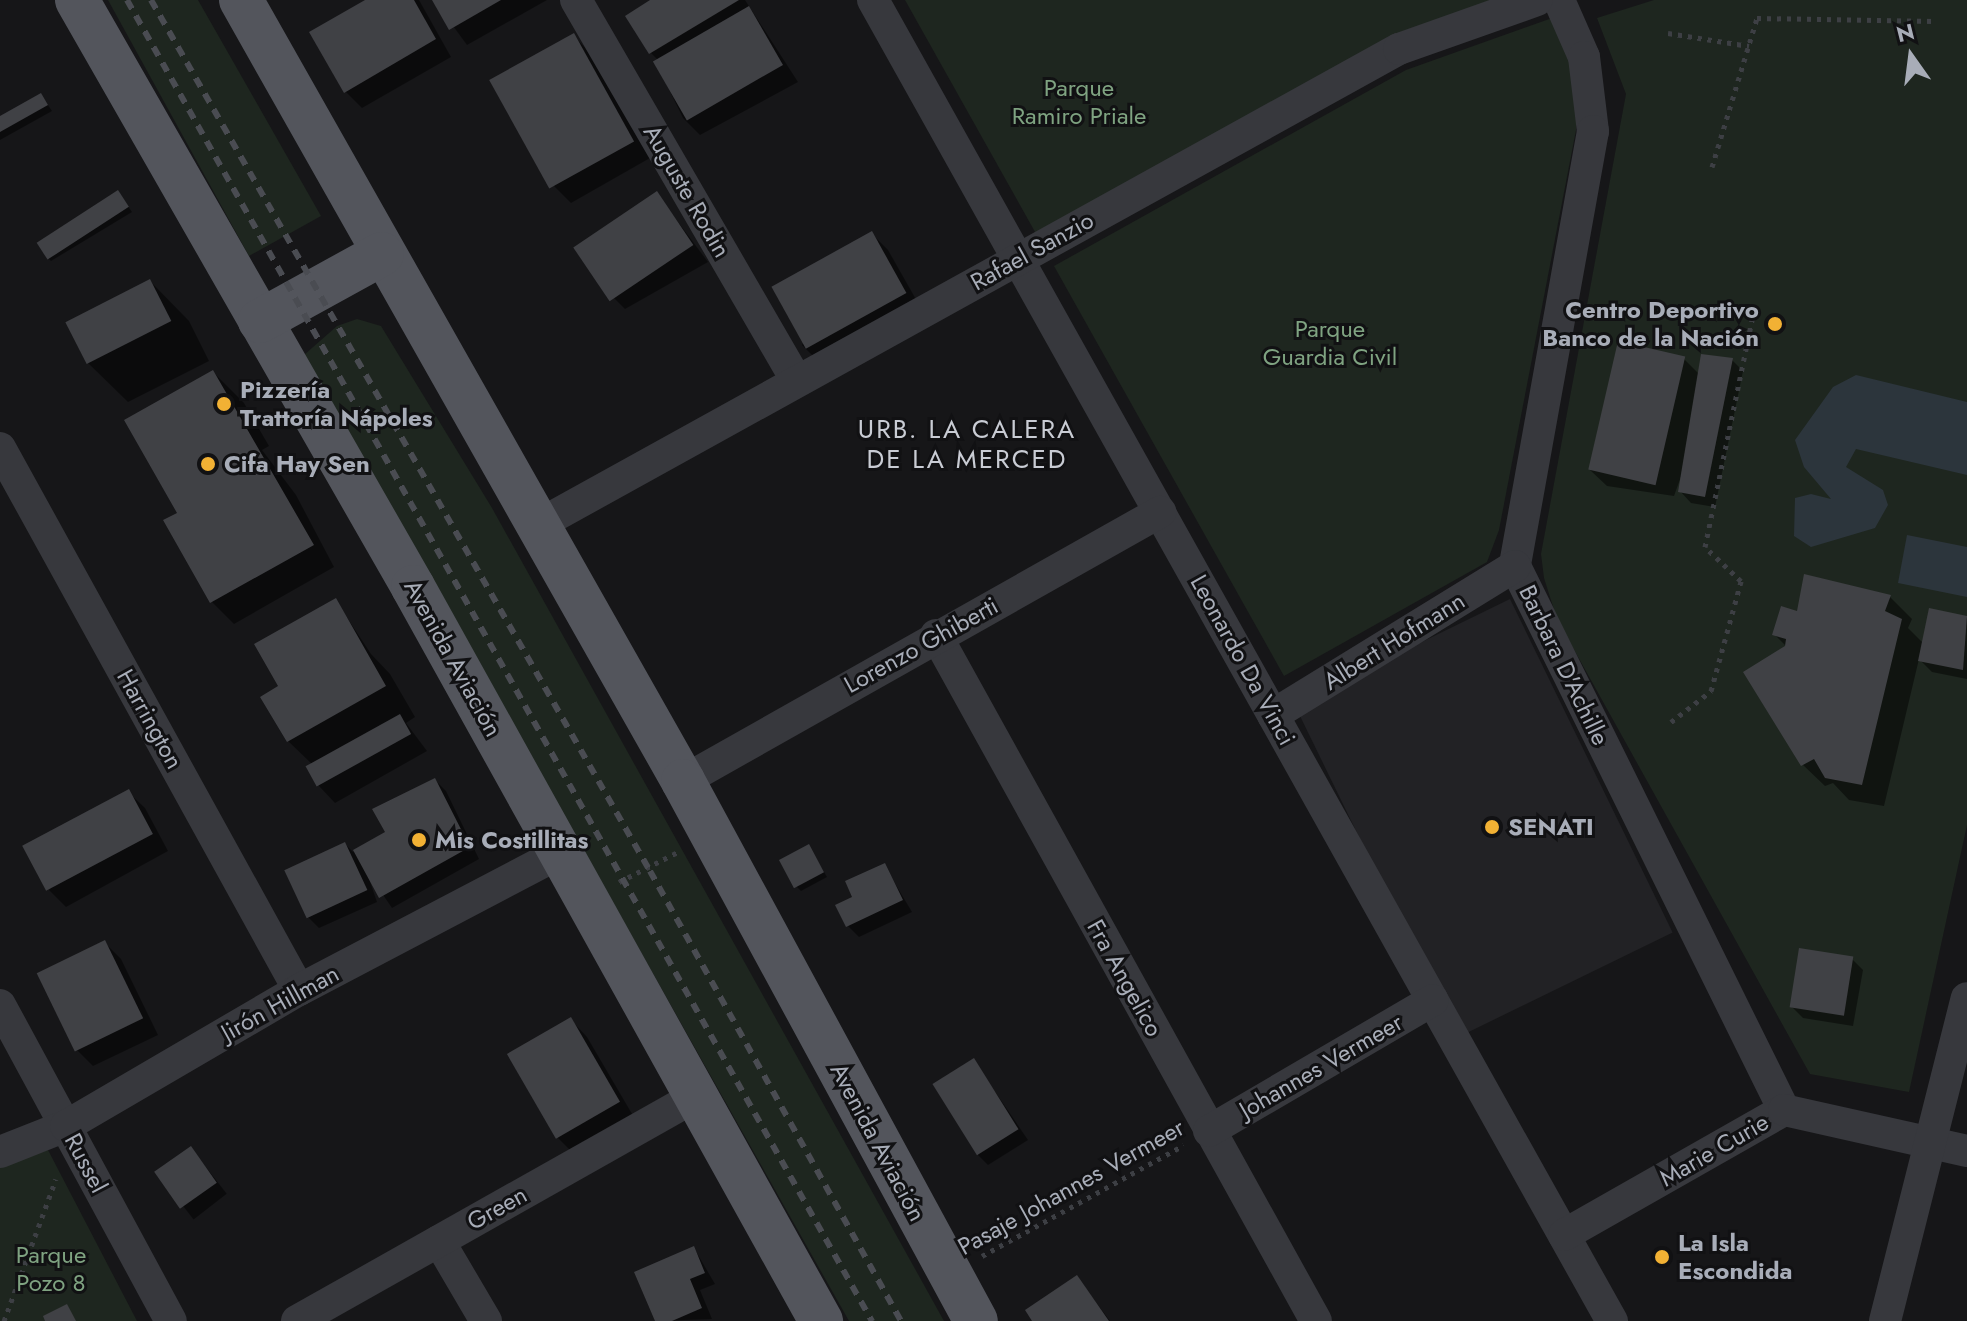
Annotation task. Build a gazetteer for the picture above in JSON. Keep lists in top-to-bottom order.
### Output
{
  "streets": {
    "main road": ["Avenida Aviación"],
    "street": [
      "Auguste Rodin",
      "Rafael Sanzio",
      "Albert Hofmann",
      "Lorenzo Ghiberti",
      "Leonardo Da Vinci",
      "Barbara D'Achille",
      "Harrington",
      "Fra Angelico",
      "Jirón Hillman",
      "Johannes Vermeer",
      "Marie Curie",
      "Russel",
      "Green"
    ],
    "path": ["Pasaje Johannes Vermeer"]
  },
  "crossings": [
    ["Auguste Rodin", "Rafael Sanzio"],
    ["Rafael Sanzio", "Avenida Aviación"],
    ["Rafael Sanzio", "Leonardo Da Vinci"],
    ["Albert Hofmann", "Leonardo Da Vinci"],
    ["Albert Hofmann", "Barbara D'Achille"],
    ["Lorenzo Ghiberti", "Avenida Aviación"],
    ["Lorenzo Ghiberti", "Leonardo Da Vinci"],
    ["Lorenzo Ghiberti", "Fra Angelico"],
    ["Avenida Aviación", "Jirón Hillman"],
    ["Avenida Aviación", "Pasaje Johannes Vermeer"],
    ["Avenida Aviación", "Green"],
    ["Leonardo Da Vinci", "Johannes Vermeer"],
    ["Leonardo Da Vinci", "Marie Curie"],
    ["Barbara D'Achille", "Marie Curie"],
    ["Harrington", "Jirón Hillman"],
    ["Fra Angelico", "Johannes Vermeer"],
    ["Fra Angelico", "Pasaje Johannes Vermeer"],
    ["Jirón Hillman", "Russel"],
    ["Johannes Vermeer", "Pasaje Johannes Vermeer"]
  ],
  "districts": ["URB. LA CALERA DE LA MERCED"],
  "parks": ["Parque Ramiro Priale", "Parque Guardia Civil", "Parque Pozo 8"],
  "places": [
    "Centro Deportivo Banco de la Nación",
    "Pizzería Trattoría Nápoles",
    "Cifa Hay Sen",
    "SENATI",
    "Mis Costillitas",
    "La Isla Escondida"
  ],
  "north": "top"
}
